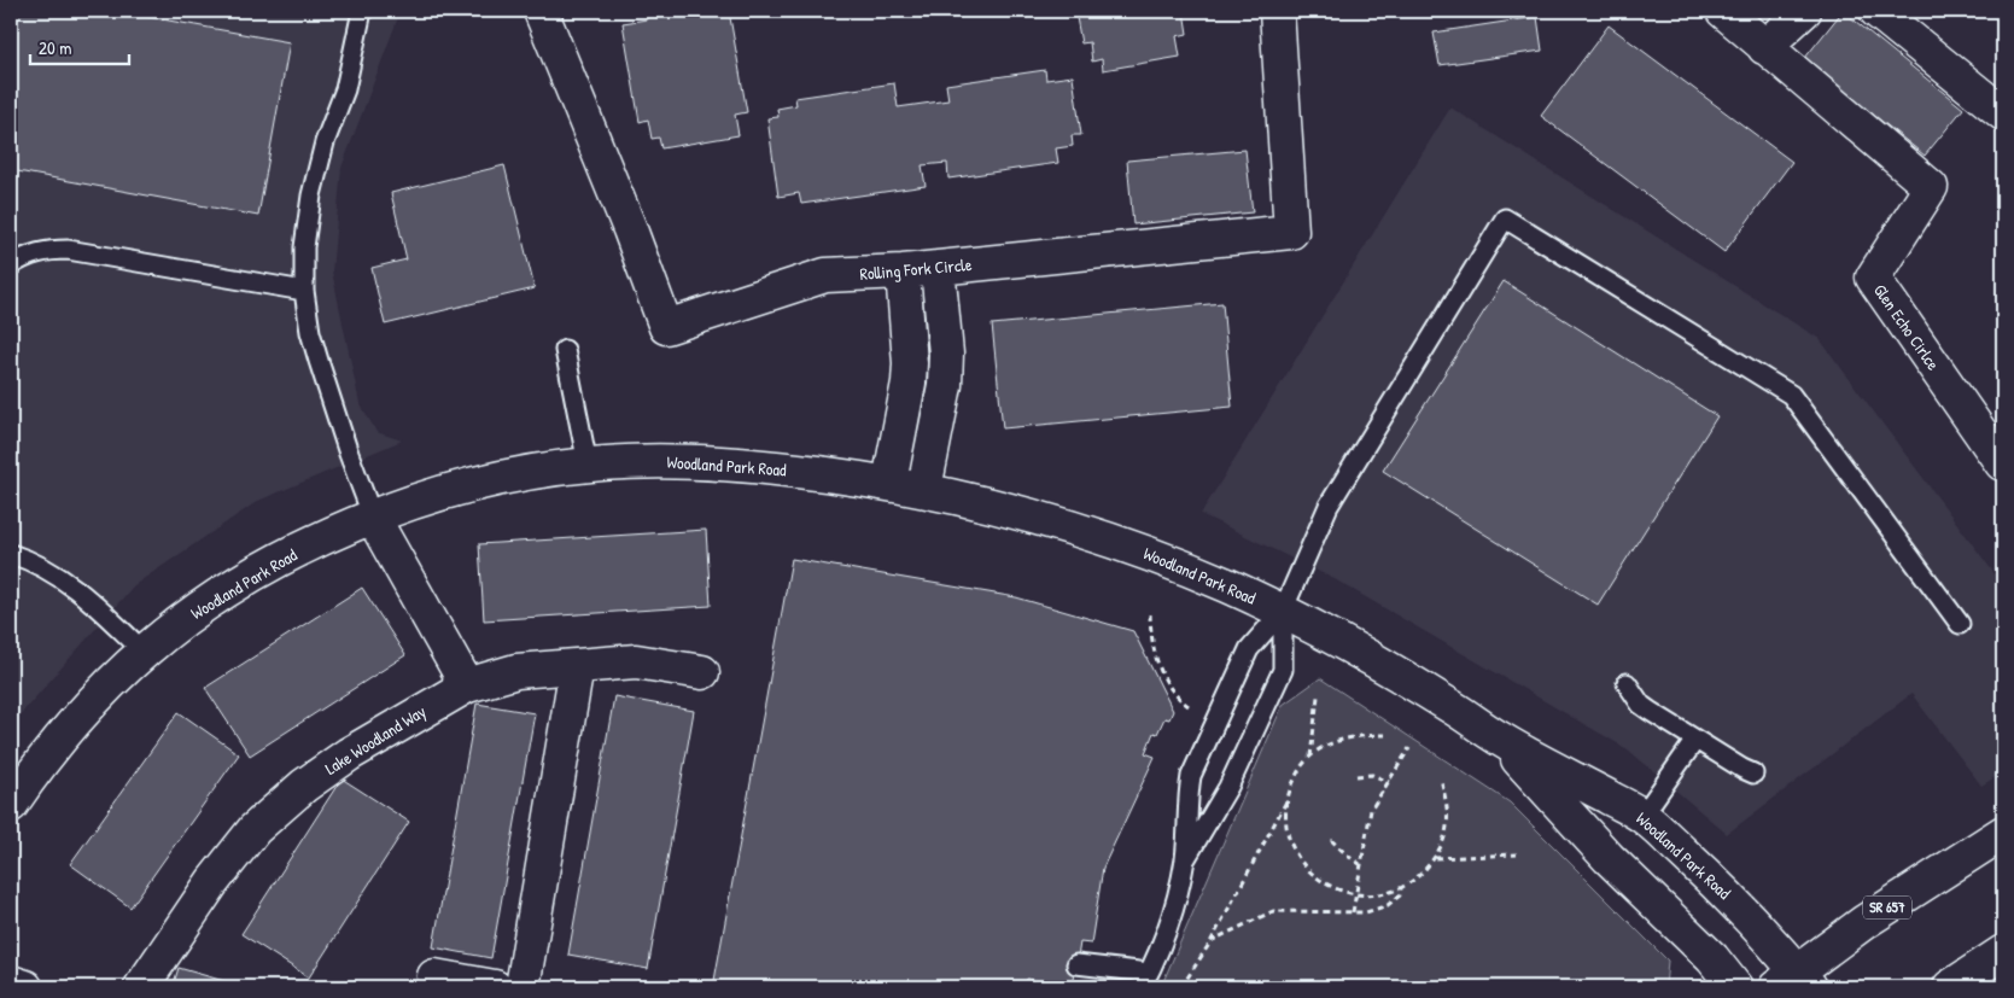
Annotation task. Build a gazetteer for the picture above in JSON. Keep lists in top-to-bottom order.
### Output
{
  "streets": {
    "street": [
      "Rolling Fork Circle",
      "Glen Echo Cirlce",
      "Woodland Park Road",
      "Lake Woodland Way",
      "SR 657"
    ]
  },
  "crossings": [
    ["Woodland Park Road", "SR 657"]
  ],
  "scale_bar": "20 m"
}
